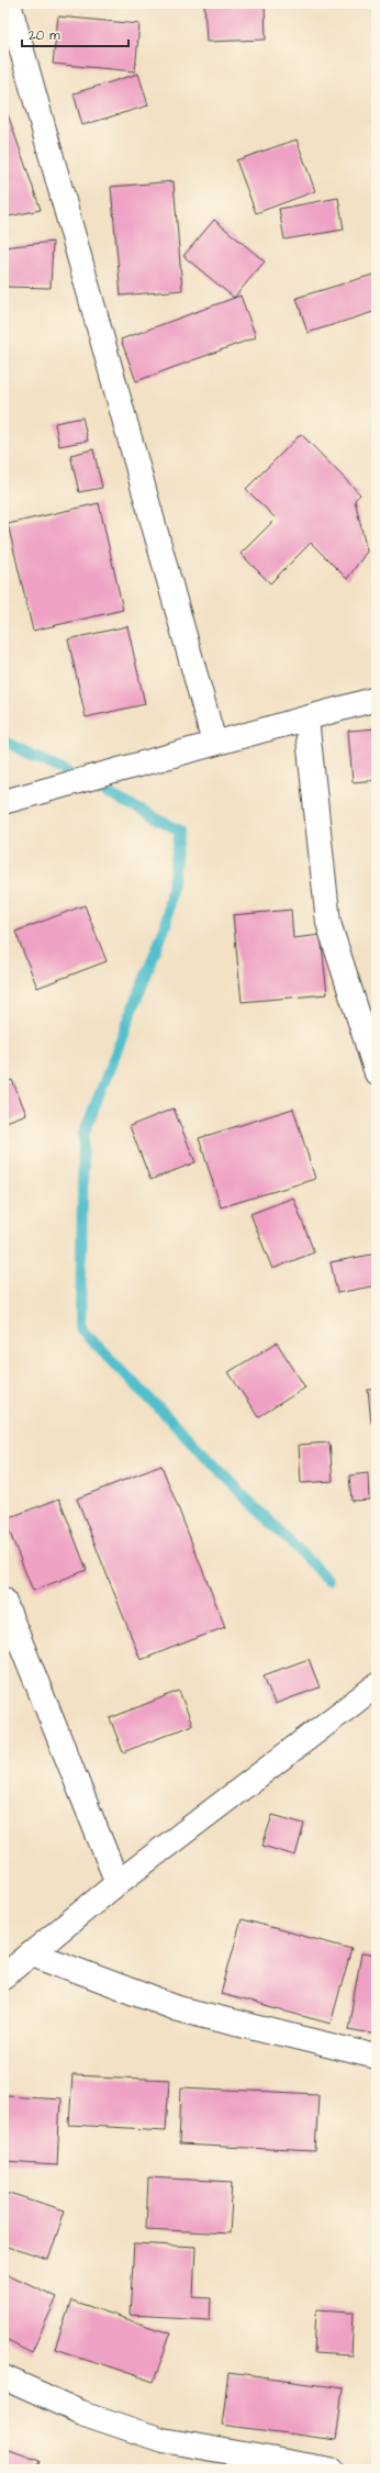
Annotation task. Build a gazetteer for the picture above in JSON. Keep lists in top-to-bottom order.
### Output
{
  "scale_bar": "20 m"
}
